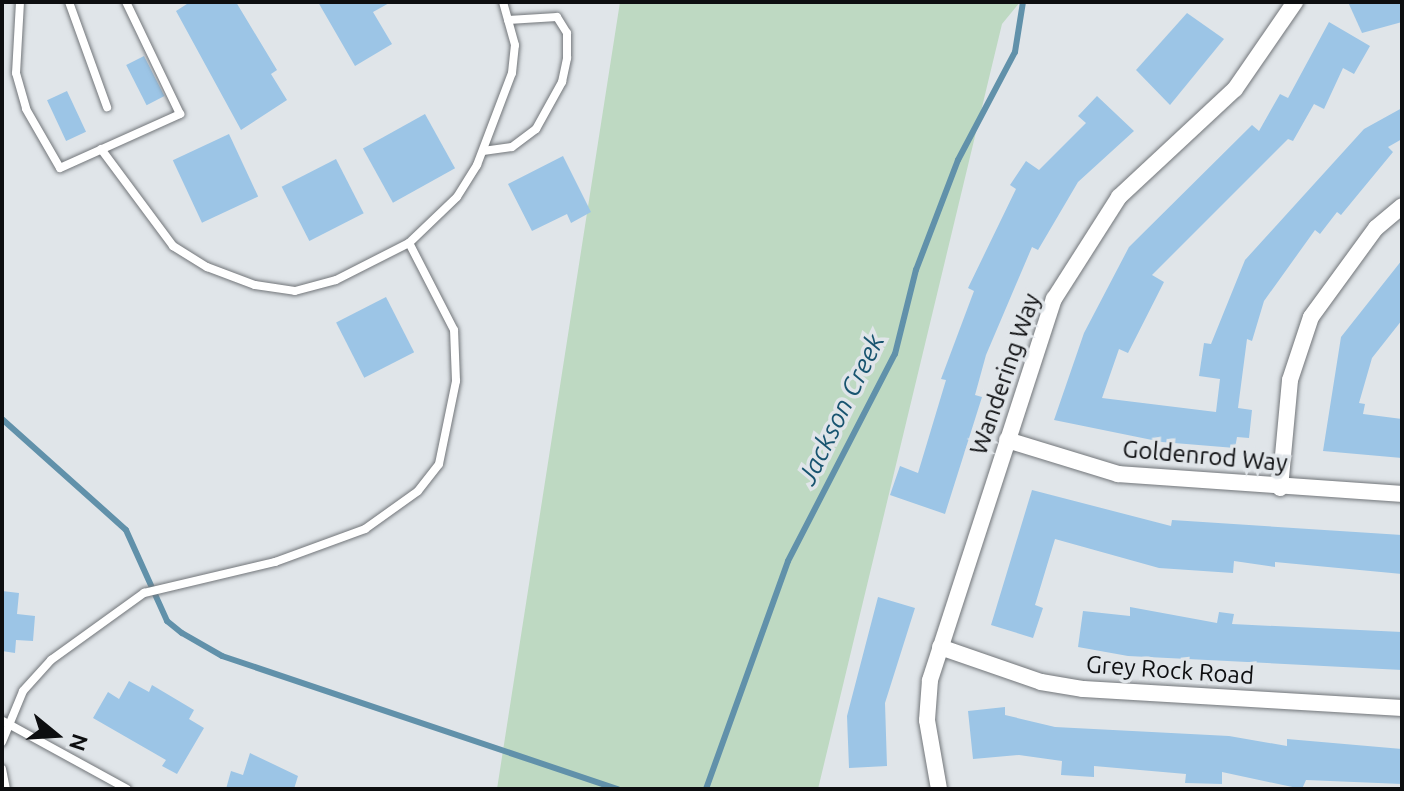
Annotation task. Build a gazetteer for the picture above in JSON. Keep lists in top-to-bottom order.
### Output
{
  "streets": {
    "street": ["Wandering Way", "Goldenrod Way", "Grey Rock Road"]
  },
  "crossings": [
    ["Wandering Way", "Goldenrod Way"],
    ["Wandering Way", "Grey Rock Road"]
  ],
  "water": ["Jackson Creek"],
  "north": "right"
}
